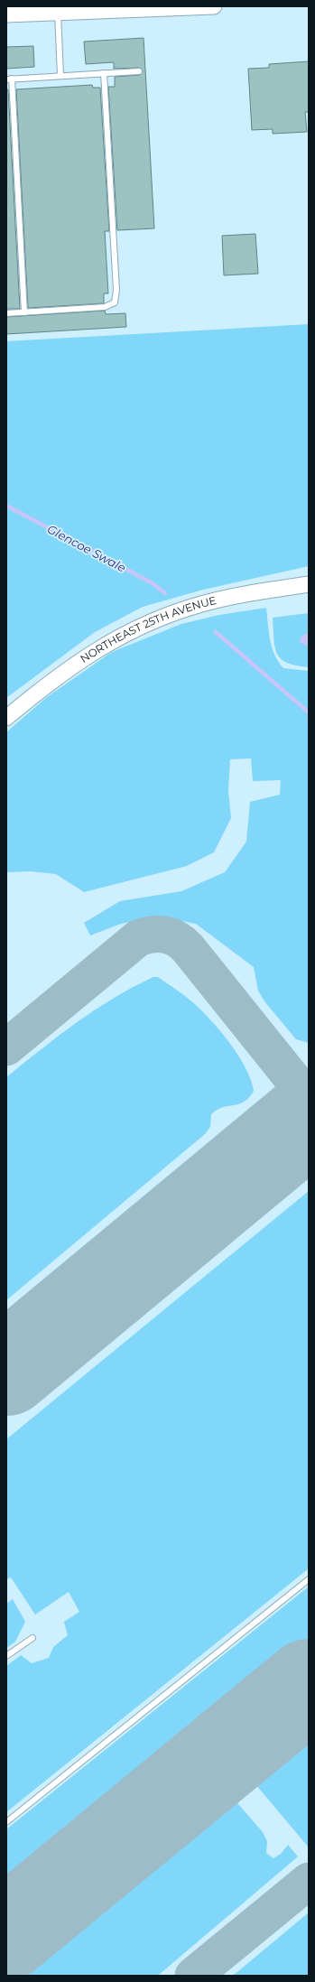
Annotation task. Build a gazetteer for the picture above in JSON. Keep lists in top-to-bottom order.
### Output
{
  "streets": {
    "main road": ["NORTHEAST 25TH AVENUE"]
  },
  "water": ["Glencoe Swale"]
}
